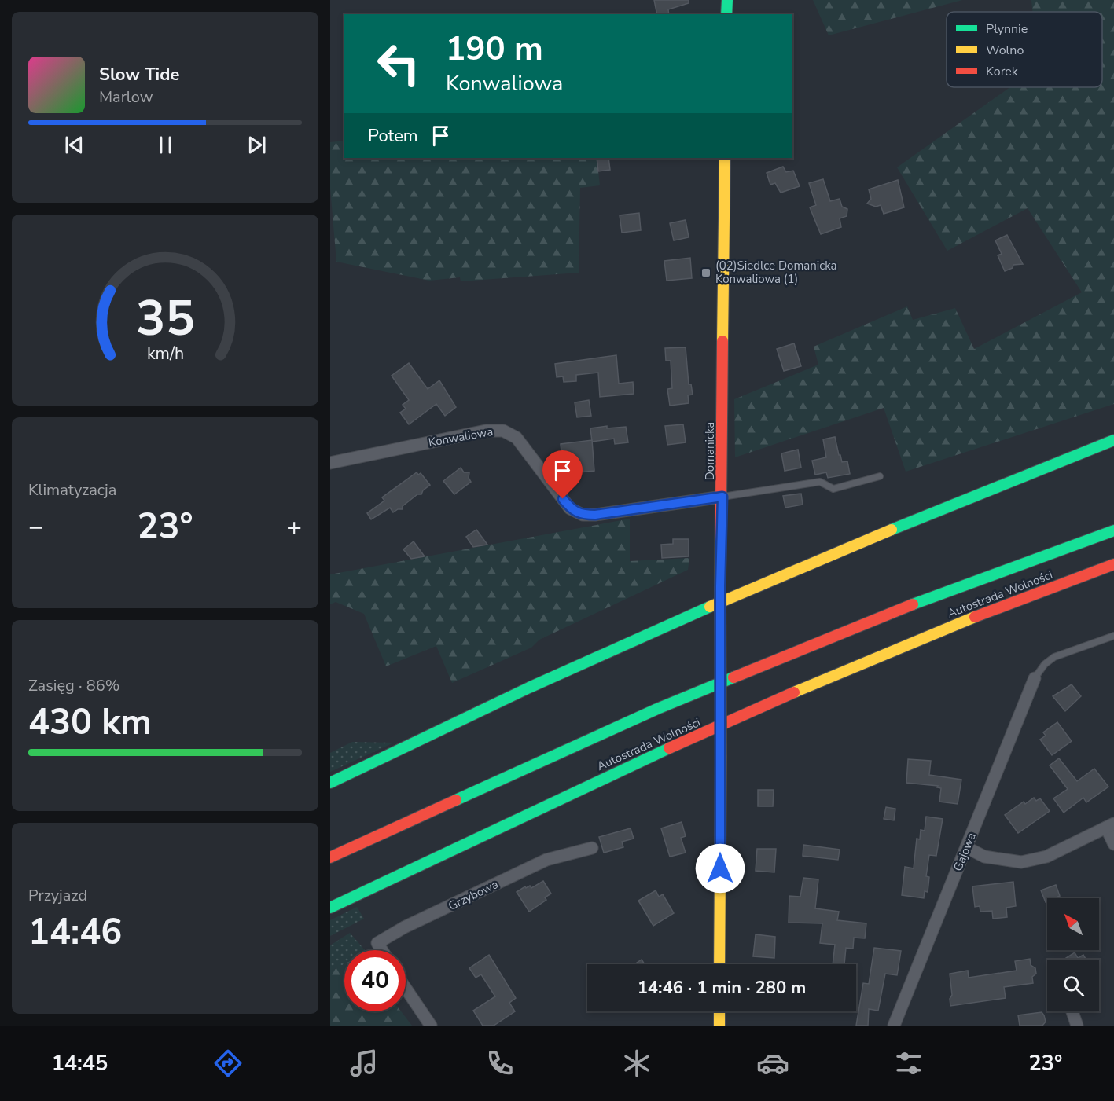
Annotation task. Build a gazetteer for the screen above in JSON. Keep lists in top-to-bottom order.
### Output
{
  "streets": {
    "main road": ["Domanicka", "Autostrada Wolności"],
    "street": ["Konwaliowa", "Gajowa", "Grzybowa"]
  },
  "crossings": [
    ["Konwaliowa", "Domanicka"]
  ],
  "places": {
    "transit": ["(02)Siedlce Domanicka Konwaliowa (1)"]
  },
  "legend": ["Płynnie", "Wolno", "Korek"],
  "north": "top left",
  "page": {
    "turn": ["190 m", "Konwaliowa"],
    "song": ["Slow Tide", "Marlow"],
    "then": "Potem",
    "tile": [
      "Klimatyzacja",
      ["Zasięg · 86%", "430 km"],
      ["Przyjazd", "14:46"]
    ],
    "heat": ["−", "23°", "+"],
    "limit": "40",
    "trip": "14:46 · 1 min · 280 m",
    "tabs": ["14:45", "23°"],
    "gauge": ["35", "km/h"]
  }
}
